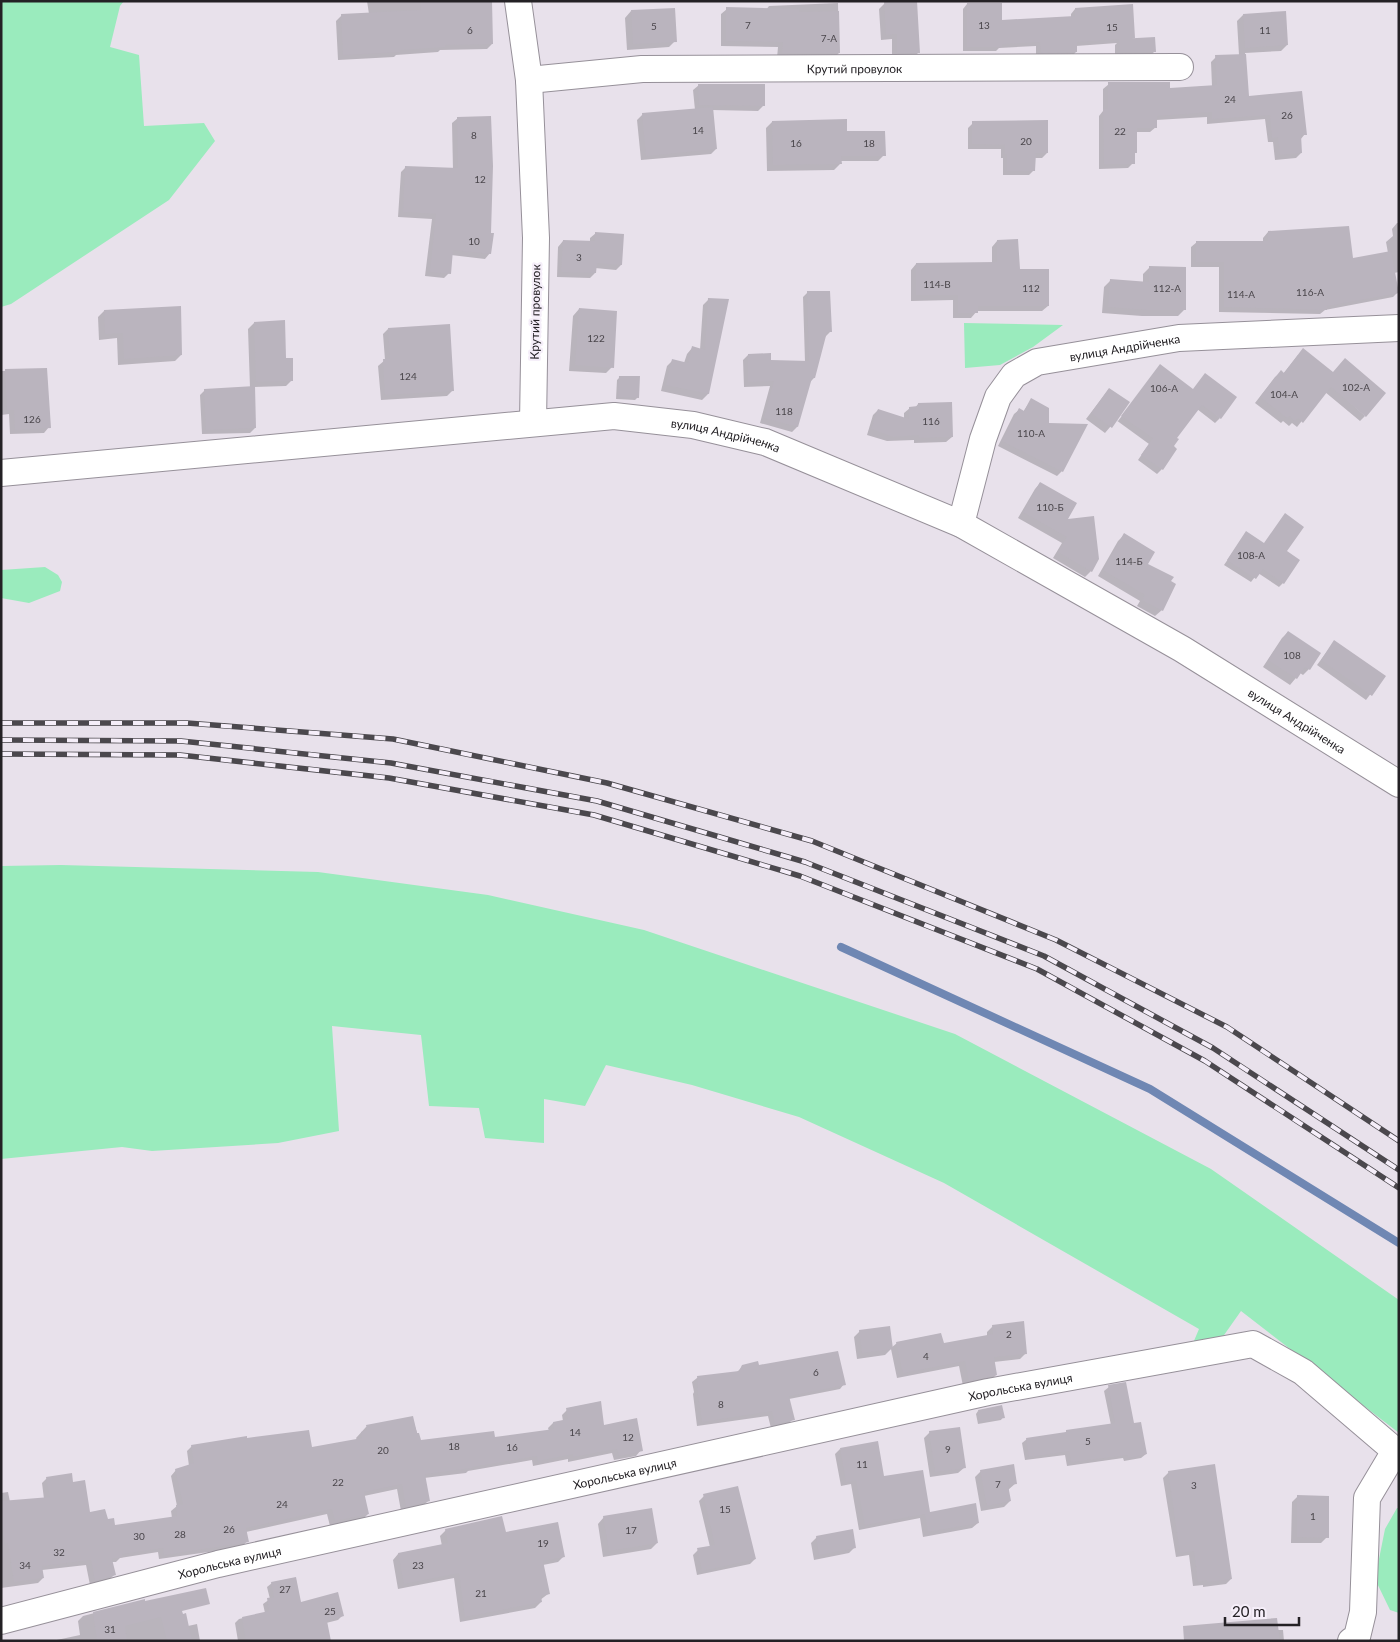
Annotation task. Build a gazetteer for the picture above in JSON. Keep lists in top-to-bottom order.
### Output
{
  "streets": {
    "street": ["Крутий провулок", "вулиця Андрійченка", "Хорольська вулиця"]
  },
  "crossings": [
    ["Крутий провулок", "вулиця Андрійченка"]
  ],
  "house_numbers": [
    "7",
    "13",
    "5",
    "15",
    "6",
    "11",
    "7-А",
    "24",
    "26",
    "14",
    "22",
    "8",
    "20",
    "16",
    "18",
    "12",
    "10",
    "3",
    "114-В",
    "112",
    "112-А",
    "116-А",
    "114-А",
    "122",
    "124",
    "102-А",
    "106-А",
    "104-А",
    "118",
    "126",
    "116",
    "110-А",
    "110-Б",
    "108-А",
    "114-Б",
    "108",
    "2",
    "4",
    "6",
    "8",
    "14",
    "12",
    "5",
    "18",
    "16",
    "9",
    "20",
    "11",
    "22",
    "7",
    "3",
    "24",
    "15",
    "1",
    "26",
    "17",
    "28",
    "30",
    "19",
    "32",
    "34",
    "23",
    "27",
    "21",
    "25",
    "31"
  ],
  "scale_bar": "20 m"
}
